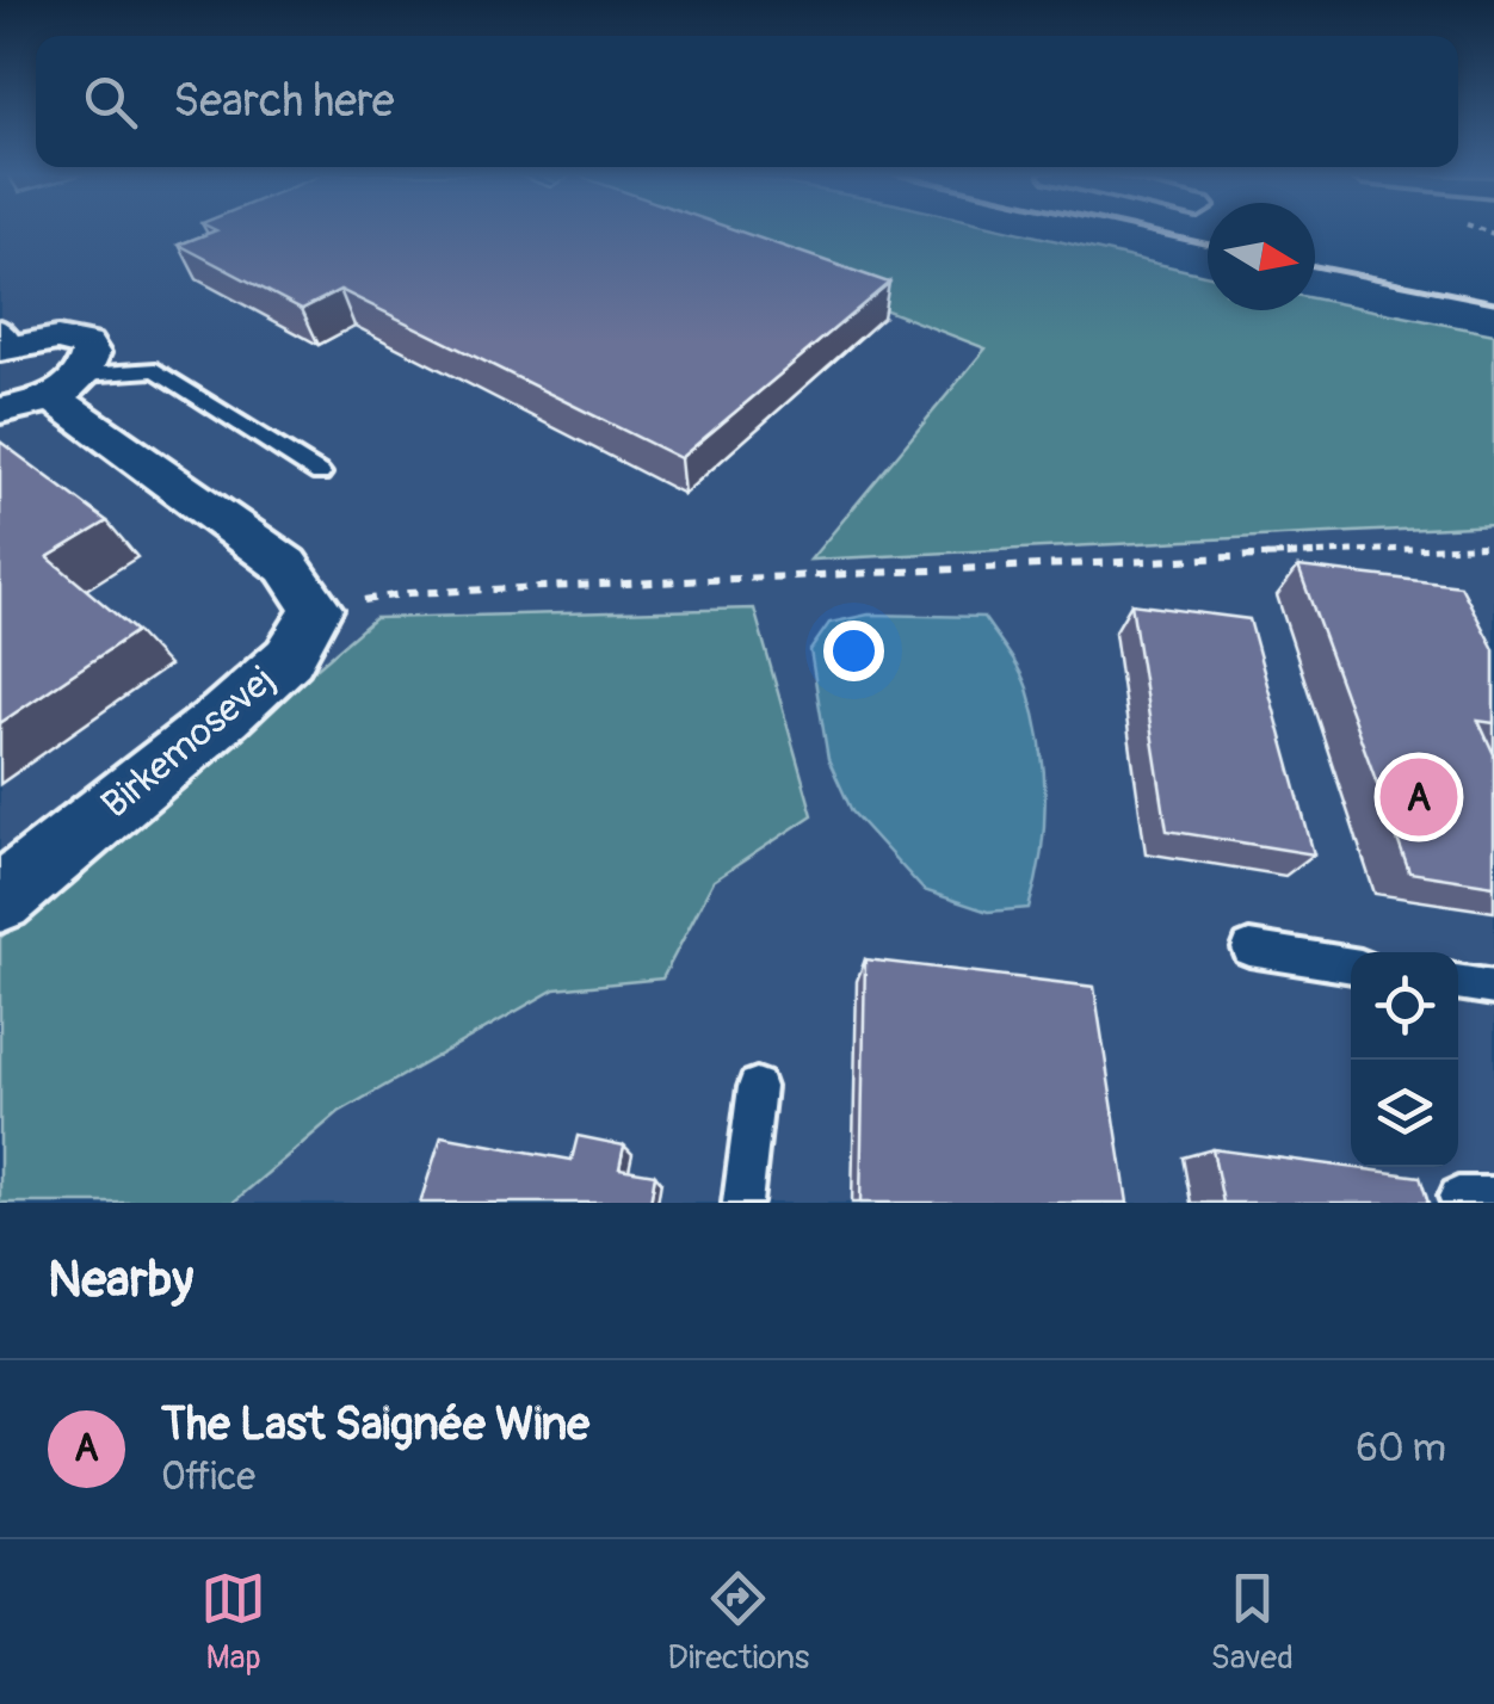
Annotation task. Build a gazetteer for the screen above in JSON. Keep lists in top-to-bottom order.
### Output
{
  "streets": {
    "street": ["Birkemosevej"]
  },
  "north": "right",
  "page": {
    "search": "Search here",
    "pins": "A",
    "heading": "Nearby",
    "list": [
      {
        "mark": "A",
        "name": "The Last Saignée Wine",
        "note": "Office",
        "value": "60 m"
      }
    ],
    "nav": ["Map", "Directions", "Saved"]
  }
}
